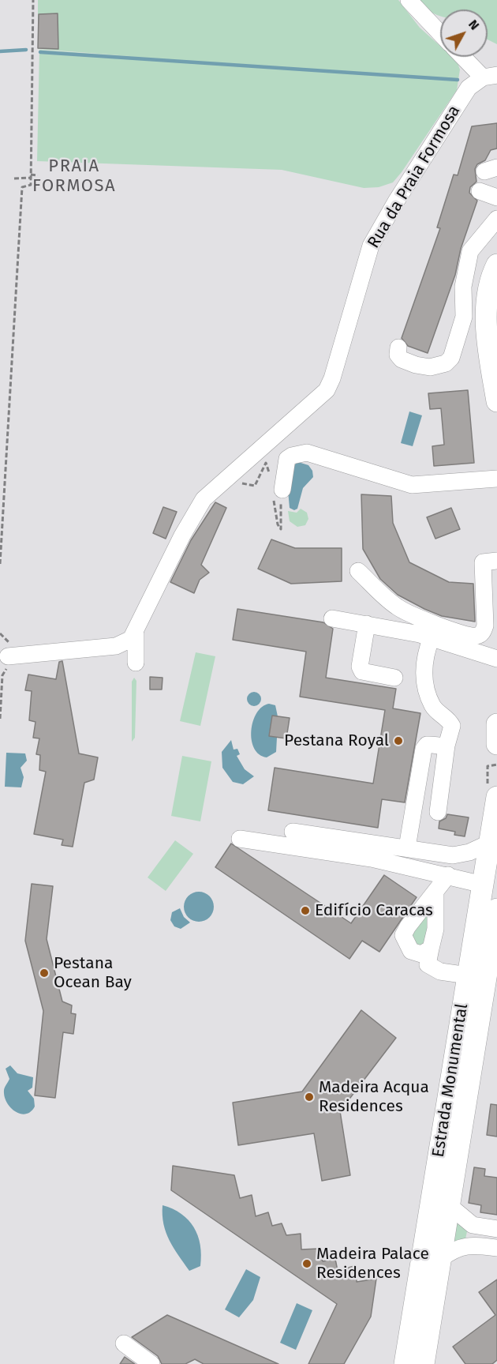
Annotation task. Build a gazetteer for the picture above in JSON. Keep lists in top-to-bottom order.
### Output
{
  "streets": {
    "main road": ["Estrada Monumental"],
    "street": ["Rua da Praia Formosa"]
  },
  "districts": ["PRAIA FORMOSA"],
  "places": [
    "Pestana Royal",
    "Edifício Caracas",
    "Pestana Ocean Bay",
    "Madeira Acqua Residences",
    "Madeira Palace Residences"
  ],
  "north": "top right"
}
